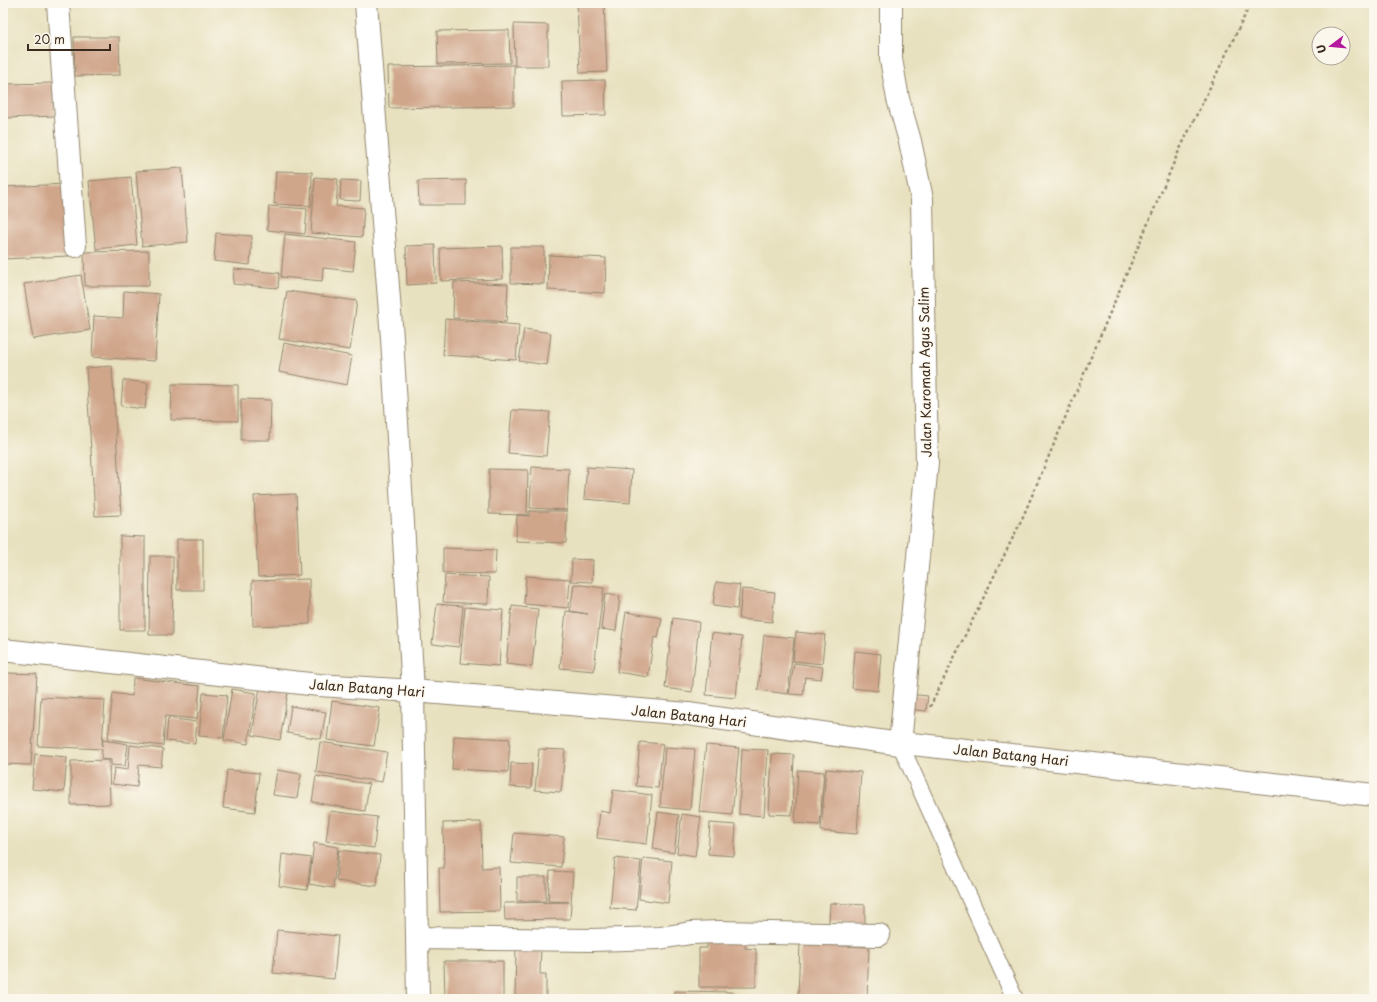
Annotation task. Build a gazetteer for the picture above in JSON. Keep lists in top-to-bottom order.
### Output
{
  "streets": {
    "street": ["Jalan Karomah Agus Salim", "Jalan Batang Hari"]
  },
  "crossings": [
    ["Jalan Karomah Agus Salim", "Jalan Batang Hari"]
  ],
  "scale_bar": "20 m",
  "north": "left"
}
